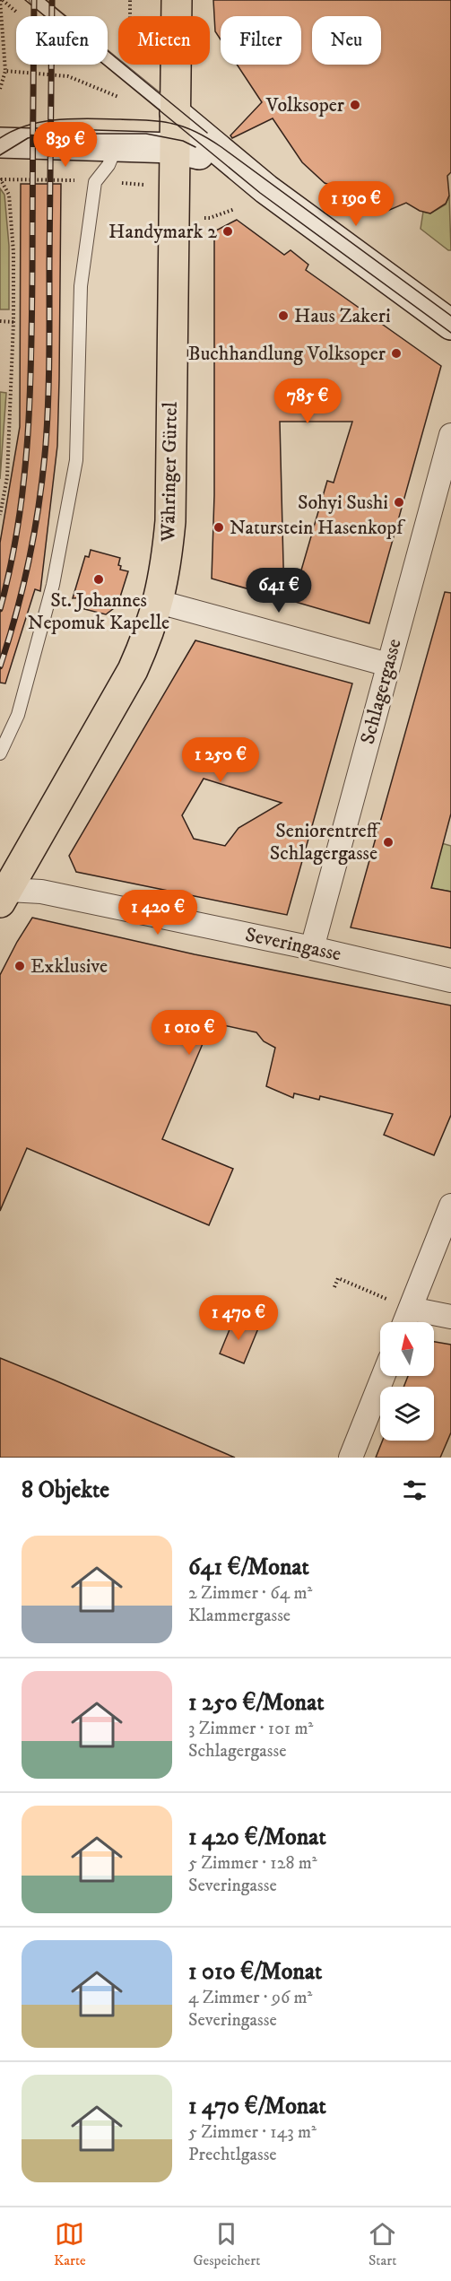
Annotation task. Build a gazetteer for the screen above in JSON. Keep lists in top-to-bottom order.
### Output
{
  "streets": {
    "main road": ["Währinger Gürtel"],
    "street": ["Schlagergasse", "Severingasse"]
  },
  "crossings": [
    ["Währinger Gürtel", "Severingasse"],
    ["Schlagergasse", "Severingasse"]
  ],
  "places": [
    "Volksoper",
    "Handymark 2",
    "Haus Zakeri",
    "Buchhandlung Volksoper",
    "Sohyi Sushi",
    "Naturstein Hasenkopf",
    "St. Johannes Nepomuk Kapelle",
    "Seniorentreff Schlagergasse",
    "Exklusive"
  ],
  "north": "top",
  "page": {
    "chip": [
      "Kaufen",
      "Mieten",
      "Filter",
      "Neu"
    ],
    "price": [
      "839 €",
      "1 190 €",
      "785 €",
      "641 €",
      "1 250 €",
      "1 420 €",
      "1 010 €",
      "1 470 €"
    ],
    "heading": "8 Objekte",
    "list": [
      {
        "name": "641 €/Monat",
        "note": "2 Zimmer · 64 m² · Klammergasse"
      },
      {
        "name": "1 250 €/Monat",
        "note": "3 Zimmer · 101 m² · Schlagergasse"
      },
      {
        "name": "1 420 €/Monat",
        "note": "5 Zimmer · 128 m² · Severingasse"
      },
      {
        "name": "1 010 €/Monat",
        "note": "4 Zimmer · 96 m² · Severingasse"
      },
      {
        "name": "1 470 €/Monat",
        "note": "5 Zimmer · 143 m² · Prechtlgasse"
      }
    ],
    "tabs": ["Karte", "Gespeichert", "Start"]
  }
}
